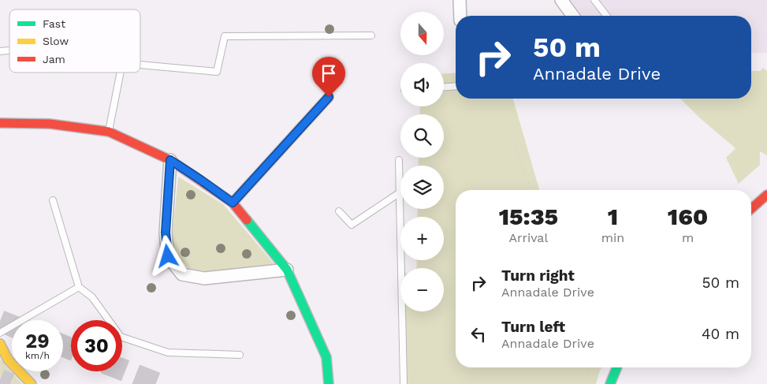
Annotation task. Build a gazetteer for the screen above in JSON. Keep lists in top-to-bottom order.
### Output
{
  "legend": ["Fast", "Slow", "Jam"],
  "north": "bottom",
  "page": {
    "map_buttons": ["+", "−"],
    "turn": ["50 m", "Annadale Drive"],
    "eta": [
      "15:35",
      "Arrival",
      "1",
      "min",
      "160",
      "m"
    ],
    "list": [
      {
        "name": "Turn right",
        "note": "Annadale Drive",
        "value": "50 m"
      },
      {
        "name": "Turn left",
        "note": "Annadale Drive",
        "value": "40 m"
      }
    ],
    "speed": "29 km/h",
    "limit": "30"
  }
}
